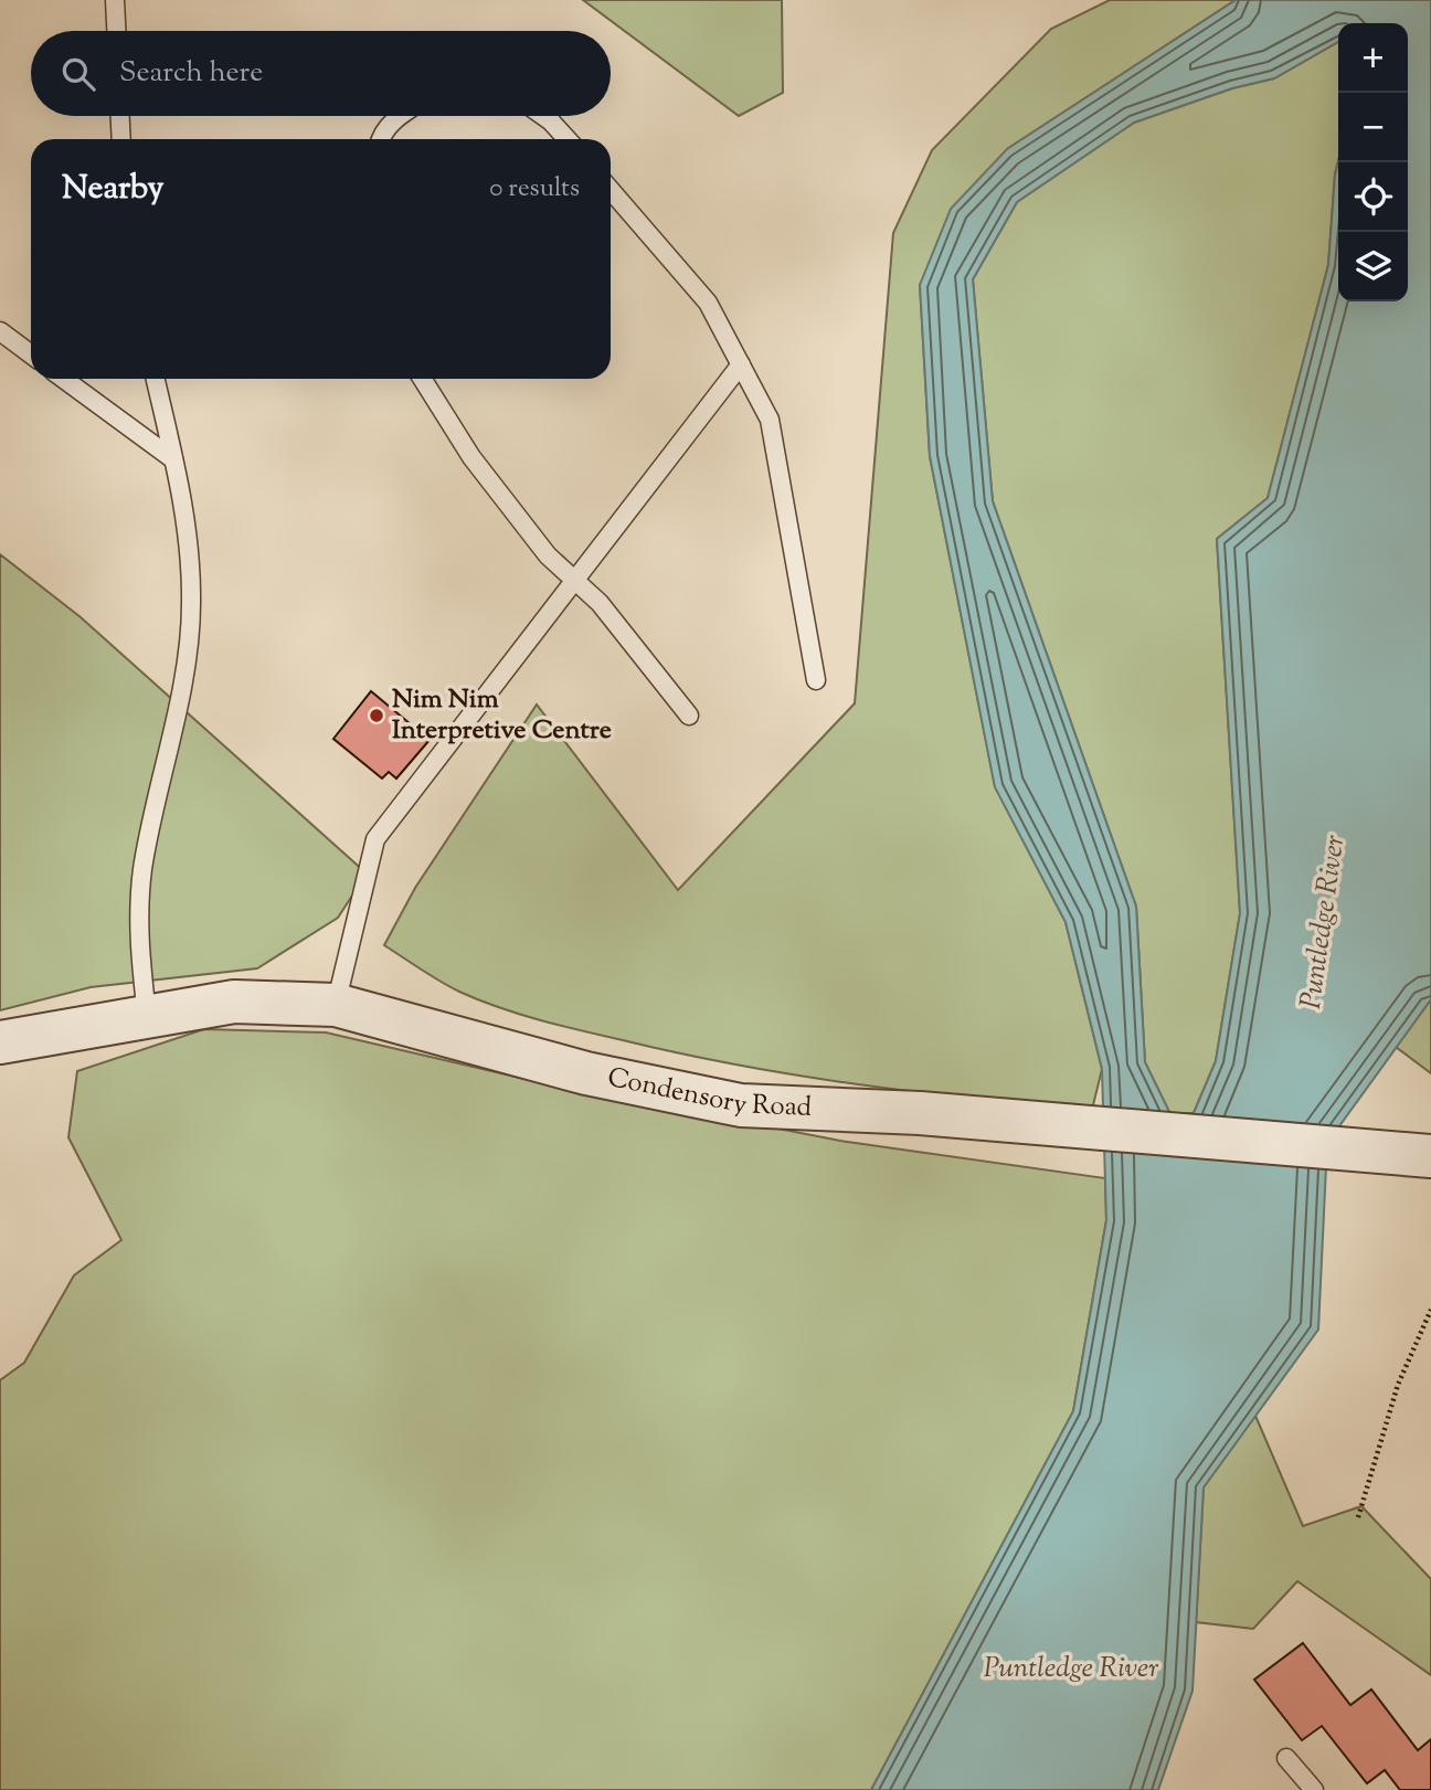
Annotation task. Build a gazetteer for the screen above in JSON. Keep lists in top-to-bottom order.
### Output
{
  "streets": {
    "street": ["Condensory Road"]
  },
  "water": ["Puntledge River"],
  "places": ["Nim Nim Interpretive Centre"],
  "page": {
    "map_buttons": ["+", "−"],
    "search": "Search here",
    "heading": ["Nearby", "0 results"]
  }
}
